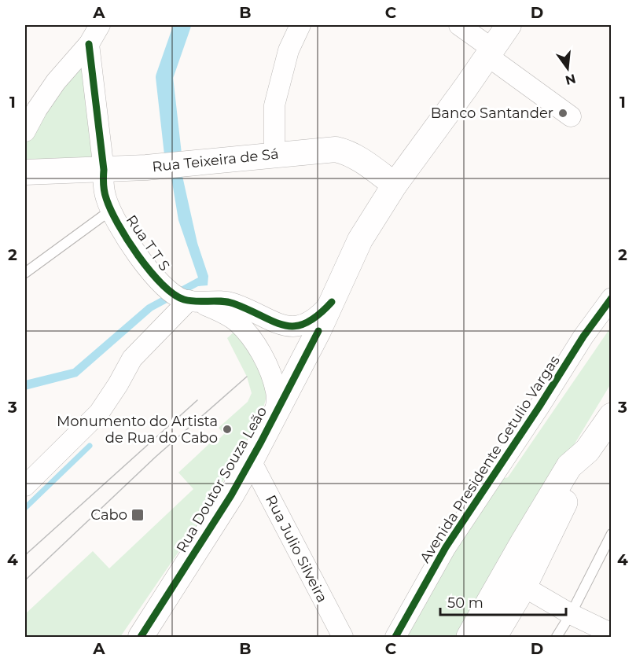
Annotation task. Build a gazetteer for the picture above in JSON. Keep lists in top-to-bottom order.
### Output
{
  "streets": {
    "street": [
      "Rua Teixeira de Sá",
      "Rua T T S",
      "Avenida Presidente Getulio Vargas",
      "Rua Doutor Souza Leão",
      "Rua Julio Silveira"
    ]
  },
  "crossings": [
    ["Rua Teixeira de Sá", "Rua T T S"],
    ["Rua Teixeira de Sá", "Rua Doutor Souza Leão"],
    ["Rua T T S", "Rua Doutor Souza Leão"],
    ["Rua Doutor Souza Leão", "Rua Julio Silveira"]
  ],
  "places": {
    "other": ["Banco Santander", "Monumento do Artista de Rua do Cabo"],
    "transit": ["Cabo"]
  },
  "scale_bar": "50 m",
  "north": "bottom",
  "grid": {
    "columns": [
      "A",
      "B",
      "C",
      "D"
    ],
    "rows": [
      "1",
      "2",
      "3",
      "4"
    ]
  }
}
